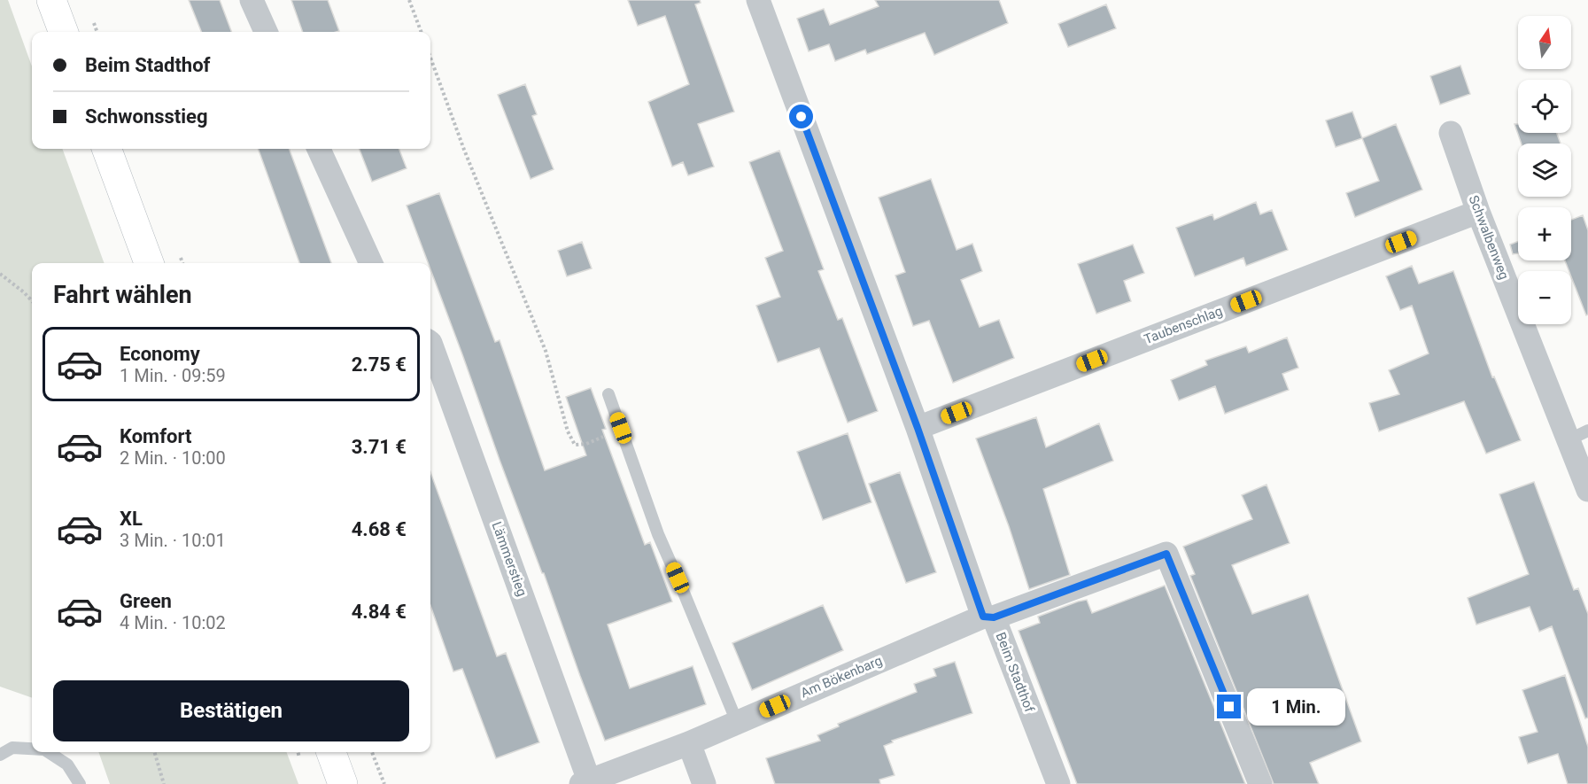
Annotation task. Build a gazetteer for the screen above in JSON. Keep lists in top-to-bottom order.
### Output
{
  "streets": {
    "street": [
      "Schwalbenweg",
      "Taubenschlag",
      "Lämmerstieg",
      "Beim Stadthof",
      "Am Bökenbarg"
    ]
  },
  "crossings": [
    ["Schwalbenweg", "Taubenschlag"],
    ["Taubenschlag", "Beim Stadthof"],
    ["Lämmerstieg", "Am Bökenbarg"],
    ["Beim Stadthof", "Am Bökenbarg"]
  ],
  "north": "top",
  "page": {
    "map_buttons": ["+", "−"],
    "banner": ["Beim Stadthof", "Schwonsstieg"],
    "heading": "Fahrt wählen",
    "list": [
      {
        "name": "Economy",
        "note": "1 Min. · 09:59",
        "value": "2.75 €"
      },
      {
        "name": "Komfort",
        "note": "2 Min. · 10:00",
        "value": "3.71 €"
      },
      {
        "name": "XL",
        "note": "3 Min. · 10:01",
        "value": "4.68 €"
      },
      {
        "name": "Green",
        "note": "4 Min. · 10:02",
        "value": "4.84 €"
      }
    ],
    "buttons": "Bestätigen",
    "bubble": "1 Min."
  }
}
